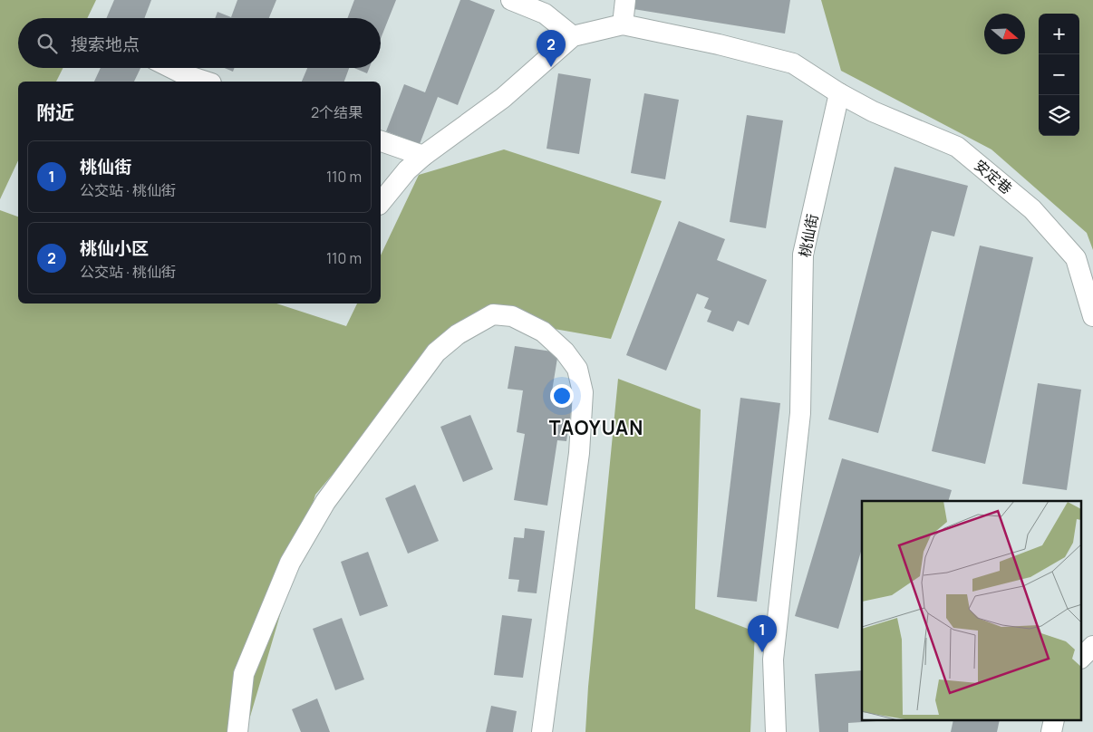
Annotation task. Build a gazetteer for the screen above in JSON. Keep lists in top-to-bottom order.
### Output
{
  "streets": {
    "street": ["安定巷", "桃仙街"]
  },
  "crossings": [
    ["安定巷", "桃仙街"]
  ],
  "districts": ["TAOYUAN"],
  "north": "right",
  "page": {
    "map_buttons": ["+", "−"],
    "search": "搜索地点",
    "pins": ["2", "1"],
    "heading": ["附近", "2个结果"],
    "list": [
      {
        "mark": "1",
        "name": "桃仙街",
        "note": "公交站 · 桃仙街",
        "value": "110 m"
      },
      {
        "mark": "2",
        "name": "桃仙小区",
        "note": "公交站 · 桃仙街",
        "value": "110 m"
      }
    ]
  }
}
